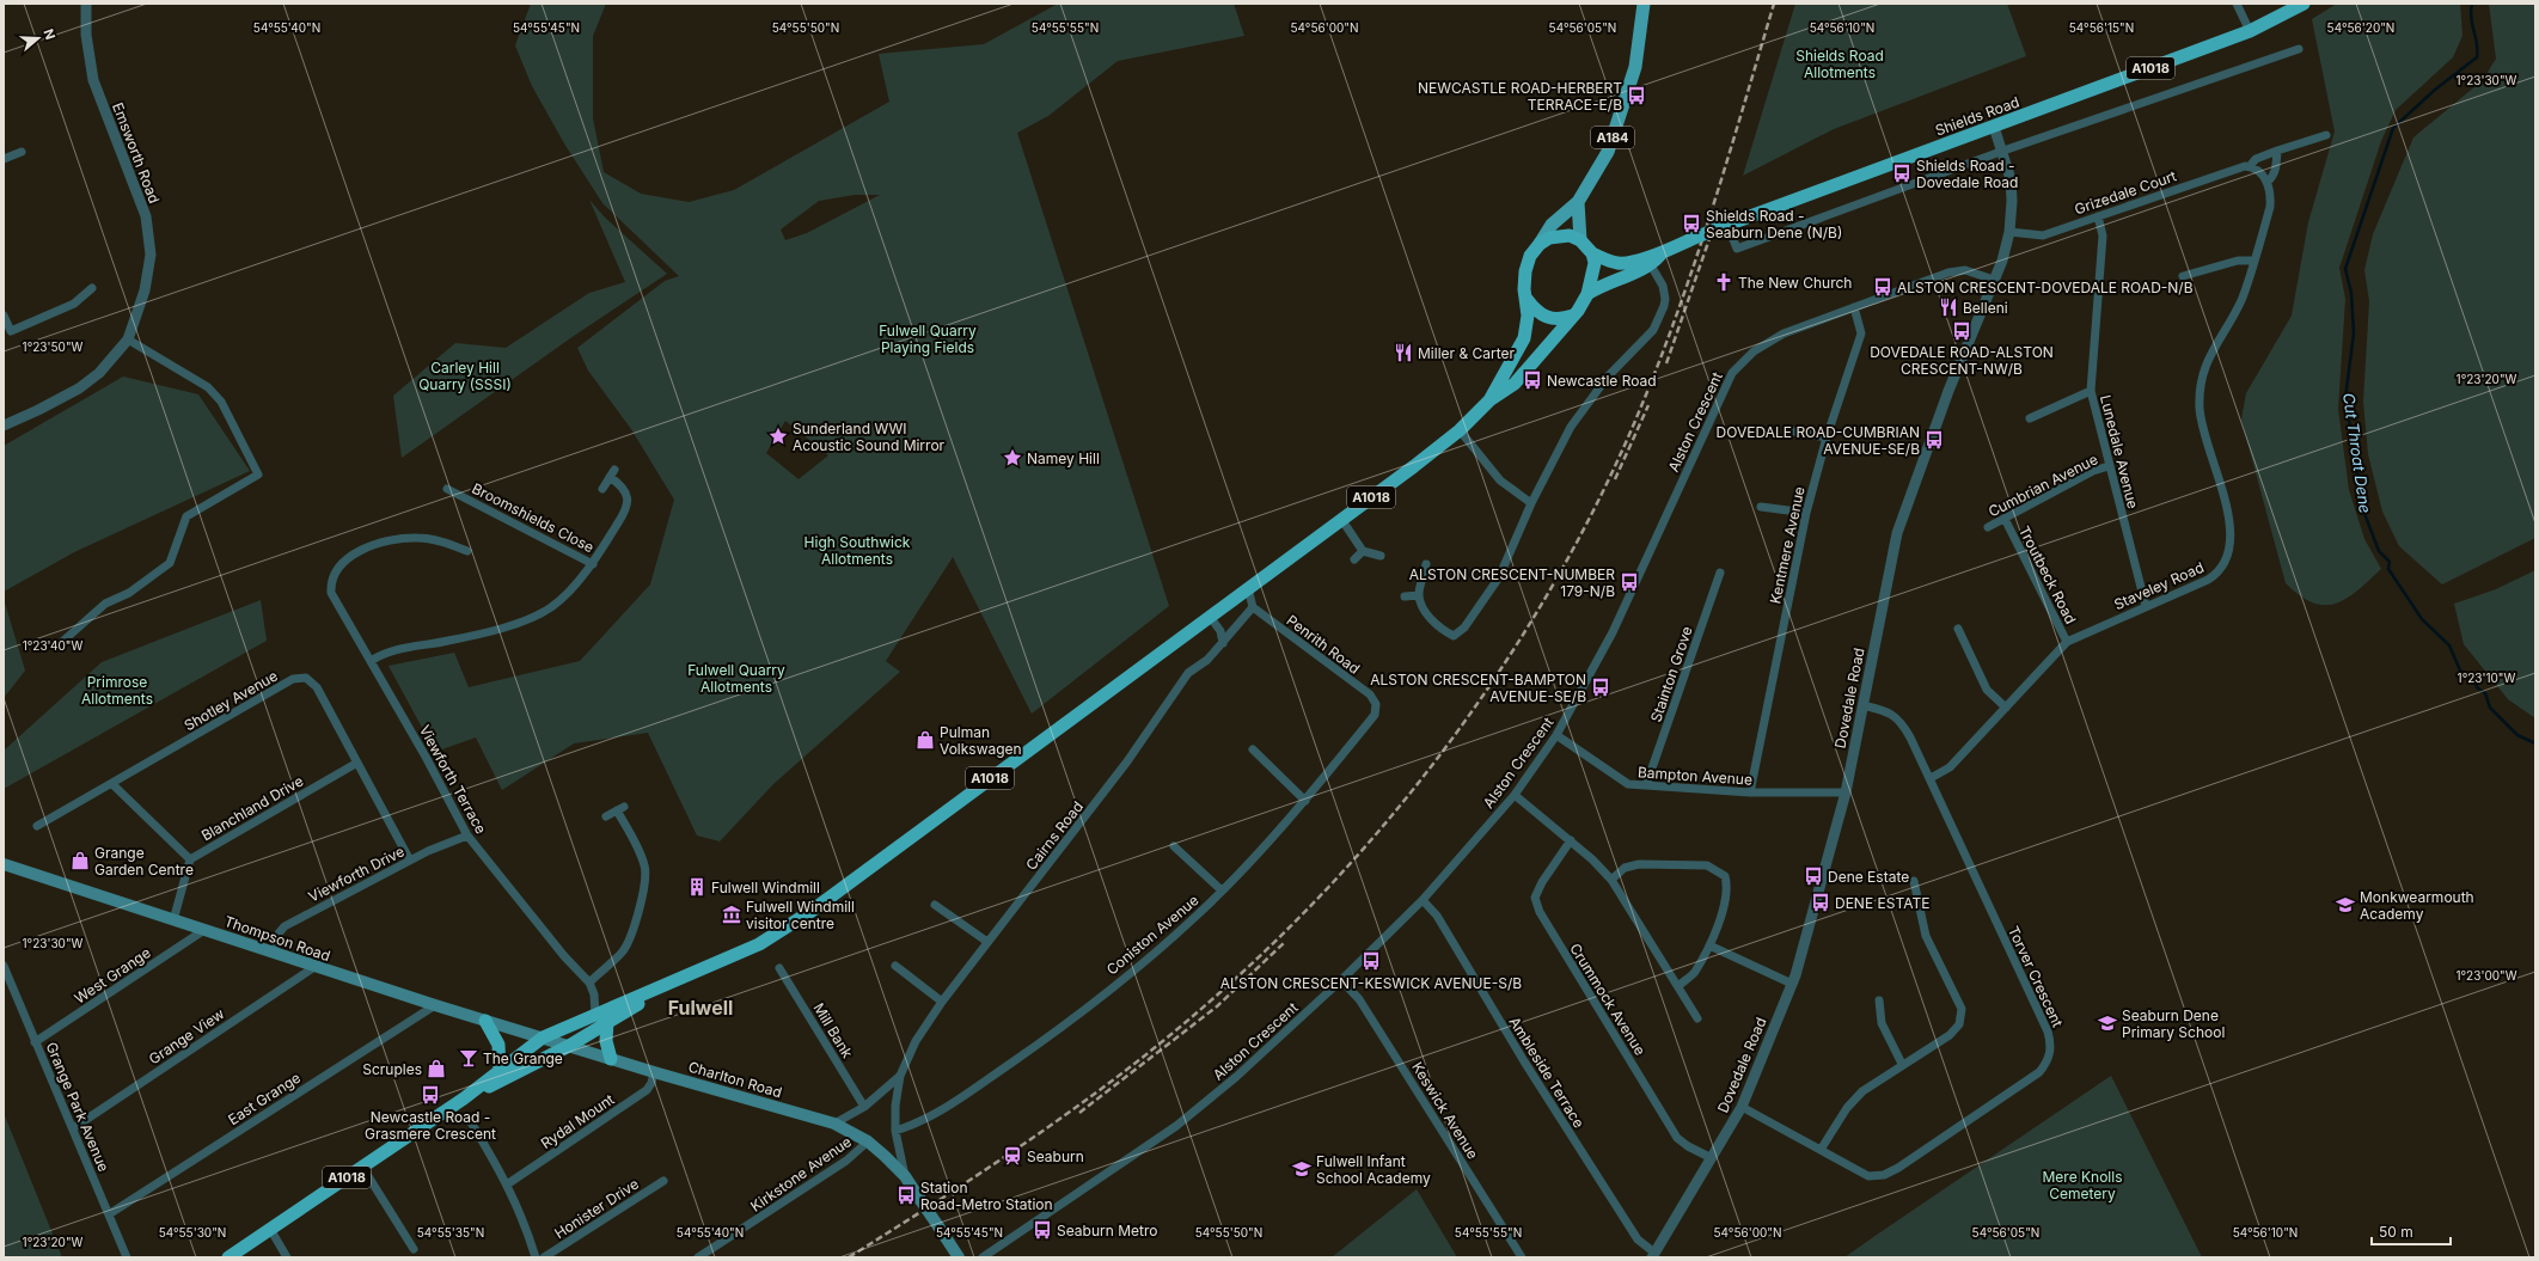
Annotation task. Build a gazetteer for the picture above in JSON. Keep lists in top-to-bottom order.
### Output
{
  "streets": {
    "highway": ["A1018", "Shields Road"],
    "main road": ["A184", "Thompson Road", "Charlton Road"],
    "street": [
      "Emsworth Road",
      "Grizedale Court",
      "Alston Crescent",
      "Lunedale Avenue",
      "Cumbrian Avenue",
      "Broomshields Close",
      "Kentmere Avenue",
      "Troutbeck Road",
      "Staveley Road",
      "Penrith Road",
      "Stainton Grove",
      "Dovedale Road",
      "Shotley Avenue",
      "Bampton Avenue",
      "Viewforth Terrace",
      "Blanchland Drive",
      "Cairns Road",
      "Viewforth Drive",
      "Coniston Avenue",
      "West Grange",
      "Torver Crescent",
      "Crummock Avenue",
      "Mill Bank",
      "Grange View",
      "Ambleside Terrace",
      "East Grange",
      "Grange Park Avenue",
      "Keswick Avenue",
      "Rydal Mount",
      "Kirkstone Avenue",
      "Honister Drive"
    ]
  },
  "crossings": [
    ["A1018", "Shields Road"],
    ["A1018", "A184"],
    ["A1018", "Thompson Road"],
    ["A1018", "Charlton Road"],
    ["Shields Road", "Dovedale Road"],
    ["Grizedale Court", "Lunedale Avenue"],
    ["Grizedale Court", "Dovedale Road"],
    ["Alston Crescent", "Kentmere Avenue"],
    ["Alston Crescent", "Dovedale Road"],
    ["Alston Crescent", "Bampton Avenue"],
    ["Alston Crescent", "Ambleside Terrace"],
    ["Alston Crescent", "Keswick Avenue"],
    ["Lunedale Avenue", "Cumbrian Avenue"],
    ["Lunedale Avenue", "Staveley Road"],
    ["Cumbrian Avenue", "Troutbeck Road"],
    ["Kentmere Avenue", "Bampton Avenue"],
    ["Troutbeck Road", "Staveley Road"],
    ["Staveley Road", "Torver Crescent"],
    ["Penrith Road", "Cairns Road"],
    ["Penrith Road", "Coniston Avenue"],
    ["Stainton Grove", "Bampton Avenue"],
    ["Dovedale Road", "Bampton Avenue"],
    ["Dovedale Road", "Torver Crescent"],
    ["Dovedale Road", "Crummock Avenue"],
    ["Dovedale Road", "Ambleside Terrace"],
    ["Shotley Avenue", "Blanchland Drive"],
    ["Shotley Avenue", "Viewforth Drive"],
    ["Viewforth Terrace", "Viewforth Drive"],
    ["Cairns Road", "Coniston Avenue"],
    ["Cairns Road", "Mill Bank"],
    ["Cairns Road", "Charlton Road"],
    ["Viewforth Drive", "Thompson Road"],
    ["Thompson Road", "West Grange"],
    ["Thompson Road", "Grange View"],
    ["Thompson Road", "Charlton Road"],
    ["Thompson Road", "East Grange"],
    ["West Grange", "Grange Park Avenue"],
    ["Grange View", "Grange Park Avenue"],
    ["Charlton Road", "Rydal Mount"],
    ["Charlton Road", "Kirkstone Avenue"],
    ["East Grange", "Grange Park Avenue"]
  ],
  "districts": ["Fulwell"],
  "water": ["Cut Throat Dene"],
  "parks": [
    "Shields Road Allotments",
    "Fulwell Quarry Playing Fields",
    "Carley Hill Quarry (SSSI)",
    "High Southwick Allotments",
    "Fulwell Quarry Allotments",
    "Primrose Allotments",
    "Mere Knolls Cemetery"
  ],
  "places": {
    "bus stop": [
      "NEWCASTLE ROAD-HERBERT TERRACE-E/B",
      "Shields Road - Dovedale Road",
      "Shields Road - Seaburn Dene (N/B)",
      "ALSTON CRESCENT-DOVEDALE ROAD-N/B",
      "DOVEDALE ROAD-ALSTON CRESCENT-NW/B",
      "Newcastle Road",
      "DOVEDALE ROAD-CUMBRIAN AVENUE-SE/B",
      "ALSTON CRESCENT-NUMBER 179-N/B",
      "ALSTON CRESCENT-BAMPTON AVENUE-SE/B",
      "Dene Estate",
      "DENE ESTATE",
      "ALSTON CRESCENT-KESWICK AVENUE-S/B",
      "Newcastle Road - Grasmere Crescent",
      "Station Road-Metro Station",
      "Seaburn Metro"
    ],
    "church": ["The New Church"],
    "restaurant": ["Belleni", "Miller & Carter"],
    "place": ["Sunderland WWI Acoustic Sound Mirror", "Namey Hill"],
    "shop": ["Pulman Volkswagen", "Grange Garden Centre", "Scruples"],
    "building": ["Fulwell Windmill"],
    "school or university": ["Monkwearmouth Academy", "Seaburn Dene Primary School", "Fulwell Infant School Academy"],
    "museum": ["Fulwell Windmill visitor centre"],
    "bar": ["The Grange"],
    "station": ["Seaburn"]
  },
  "scale_bar": "50 m",
  "north": "right",
  "coordinates": [
    "54°56'20\"N",
    "54°55'40\"N",
    "54°55'45\"N",
    "54°55'50\"N",
    "54°55'55\"N",
    "54°56'00\"N",
    "54°56'05\"N",
    "54°56'10\"N",
    "54°56'15\"N",
    "1°23'30\"W",
    "1°23'50\"W",
    "1°23'20\"W",
    "1°23'40\"W",
    "1°23'10\"W",
    "1°23'00\"W",
    "54°55'30\"N",
    "54°55'35\"N"
  ]
}
